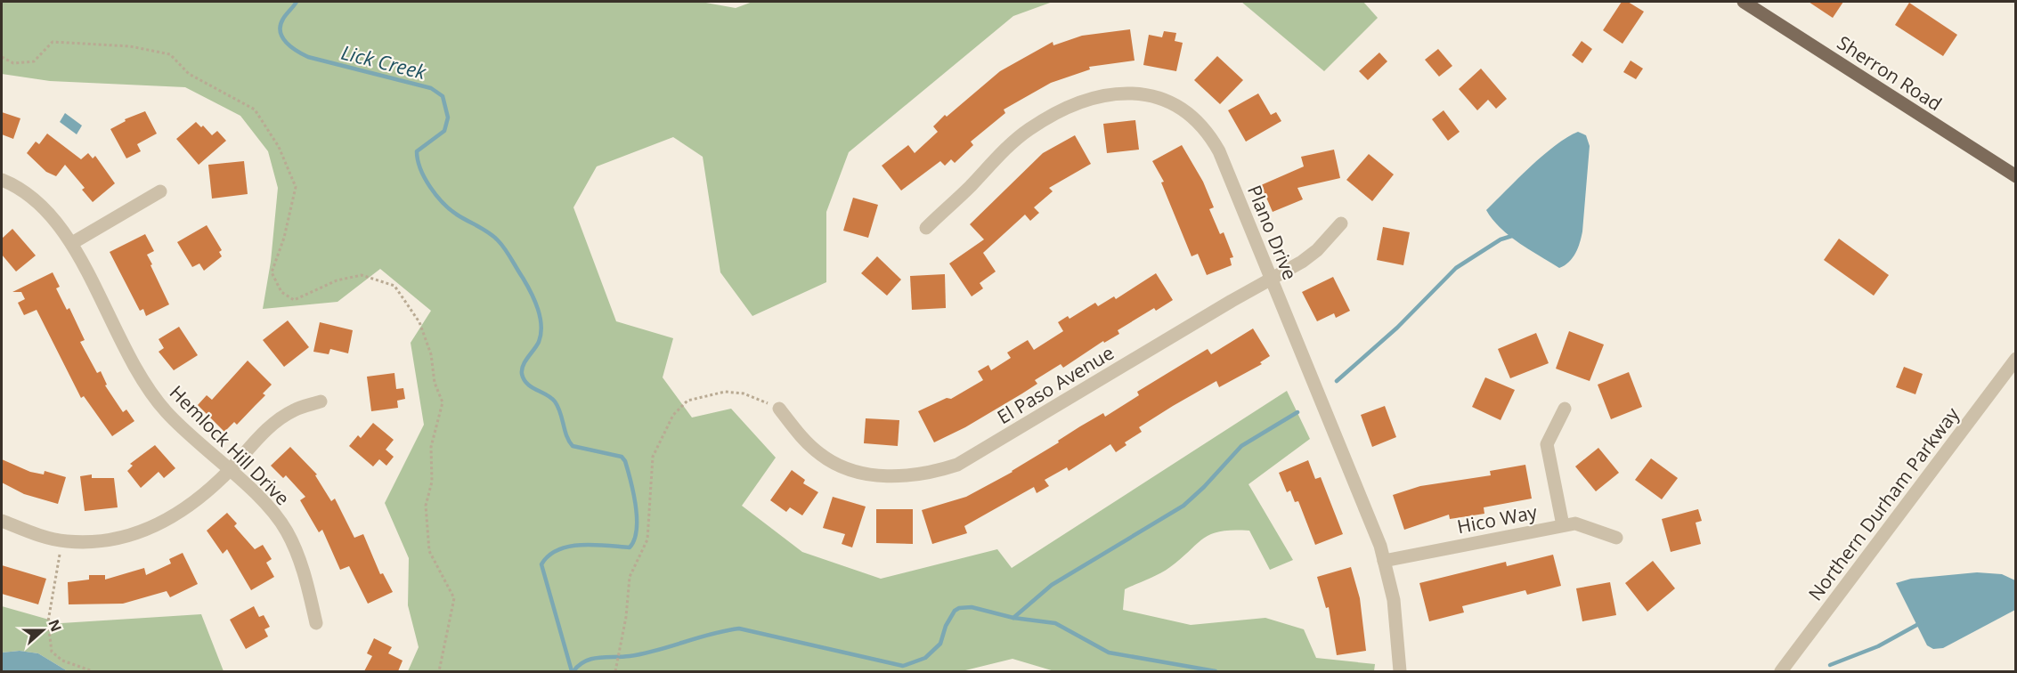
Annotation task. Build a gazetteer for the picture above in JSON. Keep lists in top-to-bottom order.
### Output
{
  "streets": {
    "main road": ["Sherron Road"],
    "street": [
      "Plano Drive",
      "El Paso Avenue",
      "Hemlock Hill Drive",
      "Northern Durham Parkway",
      "Hico Way"
    ]
  },
  "crossings": [
    ["Plano Drive", "El Paso Avenue"],
    ["Plano Drive", "Hico Way"]
  ],
  "water": ["Lick Creek"],
  "north": "right"
}
